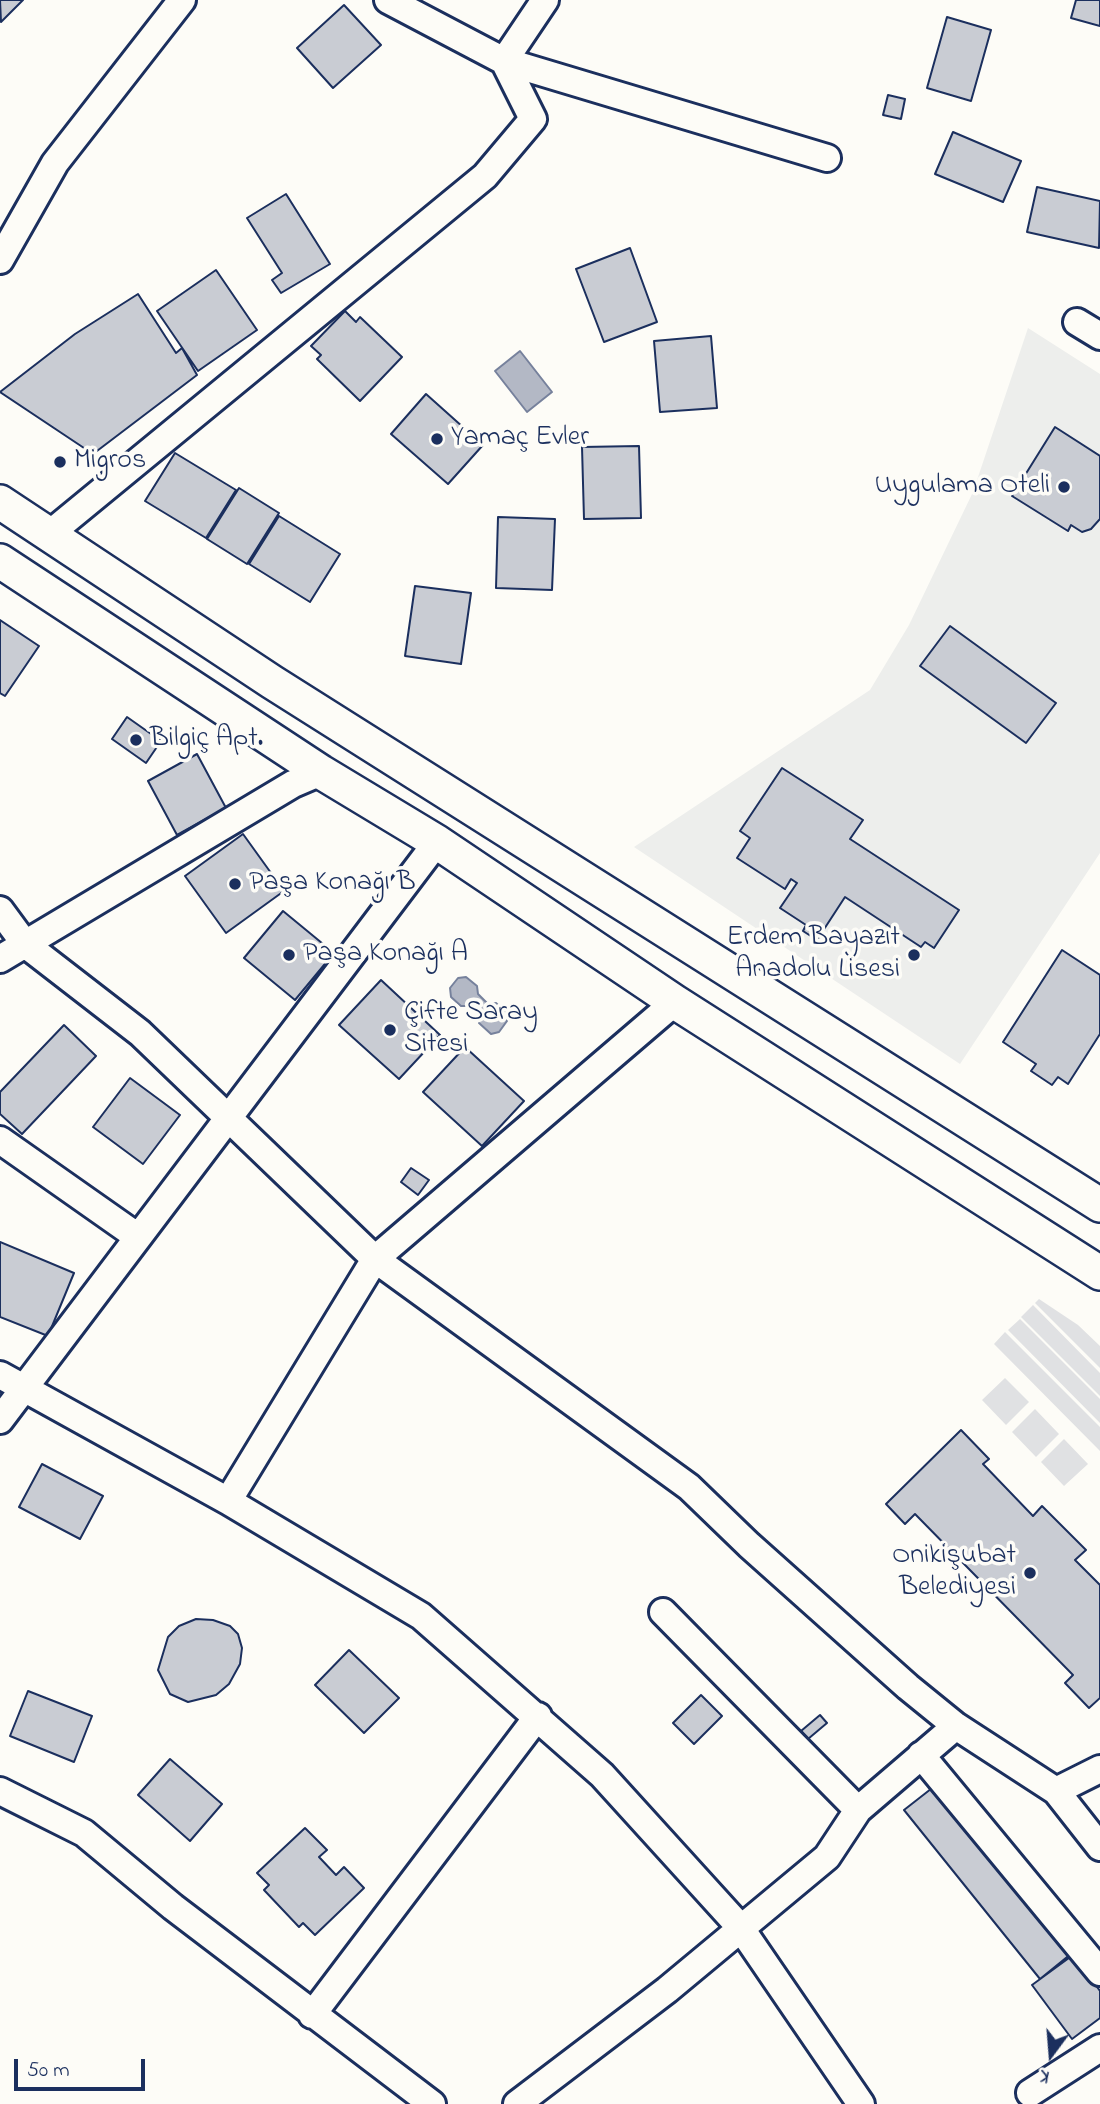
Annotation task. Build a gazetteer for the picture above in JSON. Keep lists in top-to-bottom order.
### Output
{
  "places": [
    "Yamaç Evler",
    "Migros",
    "Uygulama Oteli",
    "Bilgiç Apt.",
    "Paşa Konağı B",
    "Paşa Konağı A",
    "Erdem Bayazıt Anadolu Lisesi",
    "Çifte Saray Sitesi",
    "Onikişubat Belediyesi"
  ],
  "scale_bar": "50 m",
  "north": "bottom"
}
